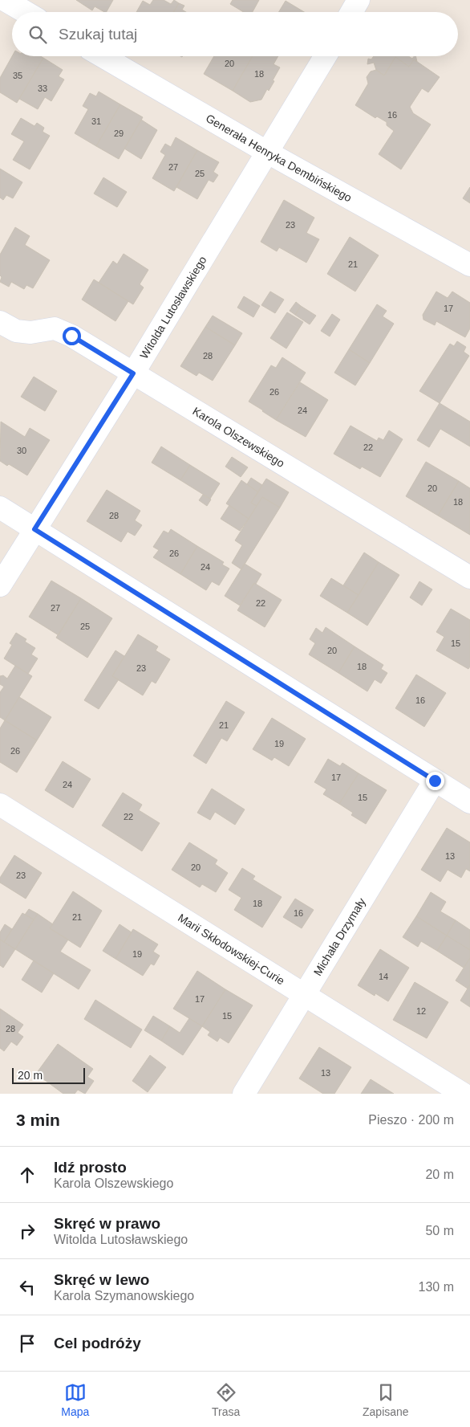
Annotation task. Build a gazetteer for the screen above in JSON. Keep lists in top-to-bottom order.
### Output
{
  "streets": {
    "street": [
      "Generała Henryka Dembińskiego",
      "Witolda Lutosławskiego",
      "Karola Olszewskiego",
      "Michała Drzymały",
      "Marii Skłodowskiej-Curie"
    ]
  },
  "crossings": [
    ["Generała Henryka Dembińskiego", "Witolda Lutosławskiego"],
    ["Witolda Lutosławskiego", "Karola Olszewskiego"],
    ["Michała Drzymały", "Marii Skłodowskiej-Curie"]
  ],
  "house_numbers": [
    "20",
    "18",
    "35",
    "33",
    "16",
    "31",
    "29",
    "27",
    "25",
    "23",
    "21",
    "17",
    "28",
    "26",
    "24",
    "22",
    "30",
    "20",
    "18",
    "28",
    "26",
    "24",
    "22",
    "27",
    "25",
    "15",
    "20",
    "18",
    "23",
    "16",
    "21",
    "19",
    "26",
    "17",
    "24",
    "15",
    "22",
    "13",
    "20",
    "23",
    "18",
    "16",
    "21",
    "19",
    "14",
    "17",
    "12",
    "15",
    "28",
    "13"
  ],
  "scale_bar": "20 m",
  "page": {
    "search": "Szukaj tutaj",
    "scale": "20 m",
    "heading": ["3 min", "Pieszo · 200 m"],
    "list": [
      ["Idź prosto", "Karola Olszewskiego", "20 m"],
      ["Skręć w prawo", "Witolda Lutosławskiego", "50 m"],
      ["Skręć w lewo", "Karola Szymanowskiego", "130 m"],
      "Cel podróży"
    ],
    "nav": ["Mapa", "Trasa", "Zapisane"]
  }
}
